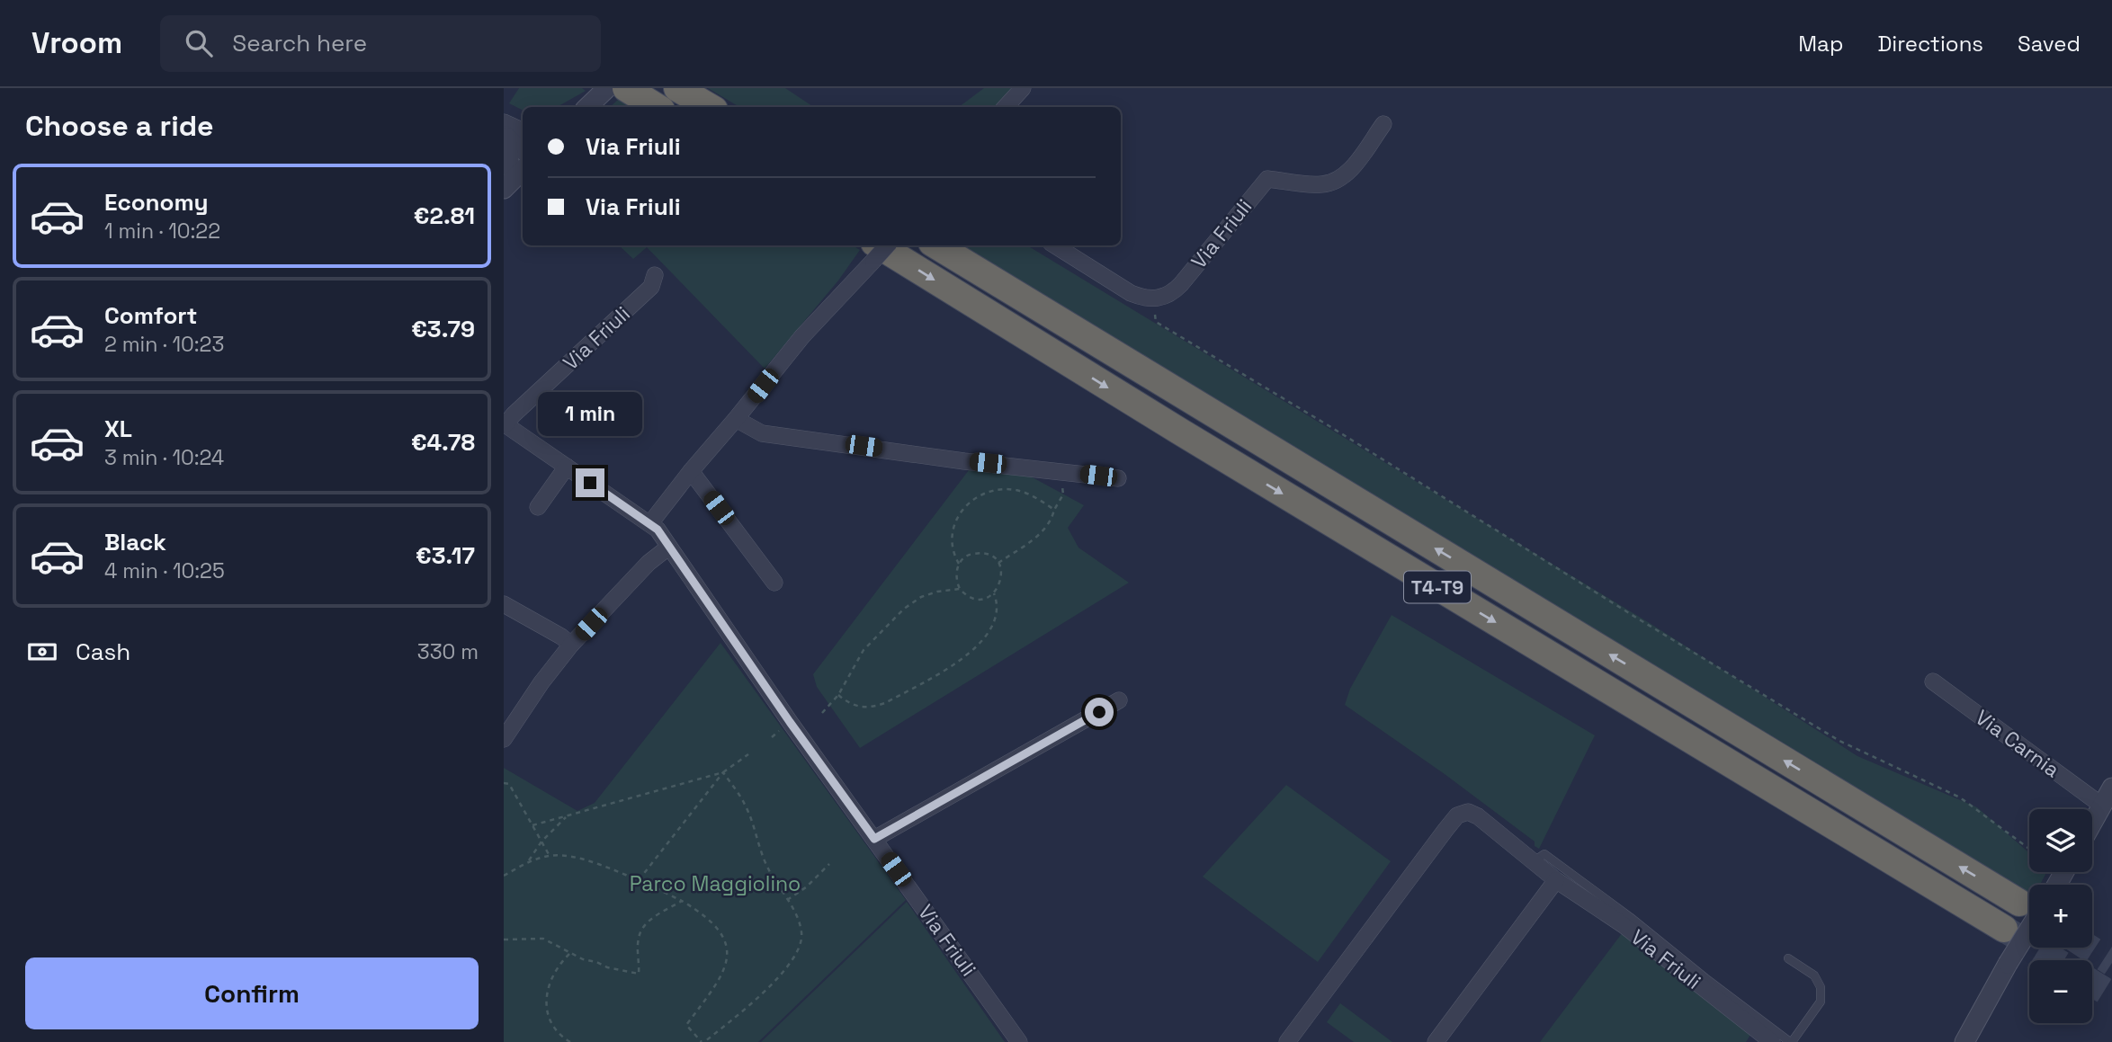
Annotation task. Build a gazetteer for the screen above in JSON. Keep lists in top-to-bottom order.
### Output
{
  "streets": {
    "highway": ["T4-T9"],
    "street": ["Via Friuli", "Via Carnia"]
  },
  "parks": ["Parco Maggiolino"],
  "page": {
    "header": "Vroom",
    "search": "Search here",
    "nav": ["Map", "Directions", "Saved"],
    "heading": "Choose a ride",
    "banner": ["Via Friuli", "Via Friuli"],
    "list": [
      {
        "name": "Economy",
        "note": "1 min · 10:22",
        "value": "€2.81"
      },
      {
        "name": "Comfort",
        "note": "2 min · 10:23",
        "value": "€3.79"
      },
      {
        "name": "XL",
        "note": "3 min · 10:24",
        "value": "€4.78"
      },
      {
        "name": "Black",
        "note": "4 min · 10:25",
        "value": "€3.17"
      }
    ],
    "bubble": "1 min",
    "pay": ["Cash", "330 m"],
    "map_buttons": ["+", "−"],
    "buttons": "Confirm"
  }
}
